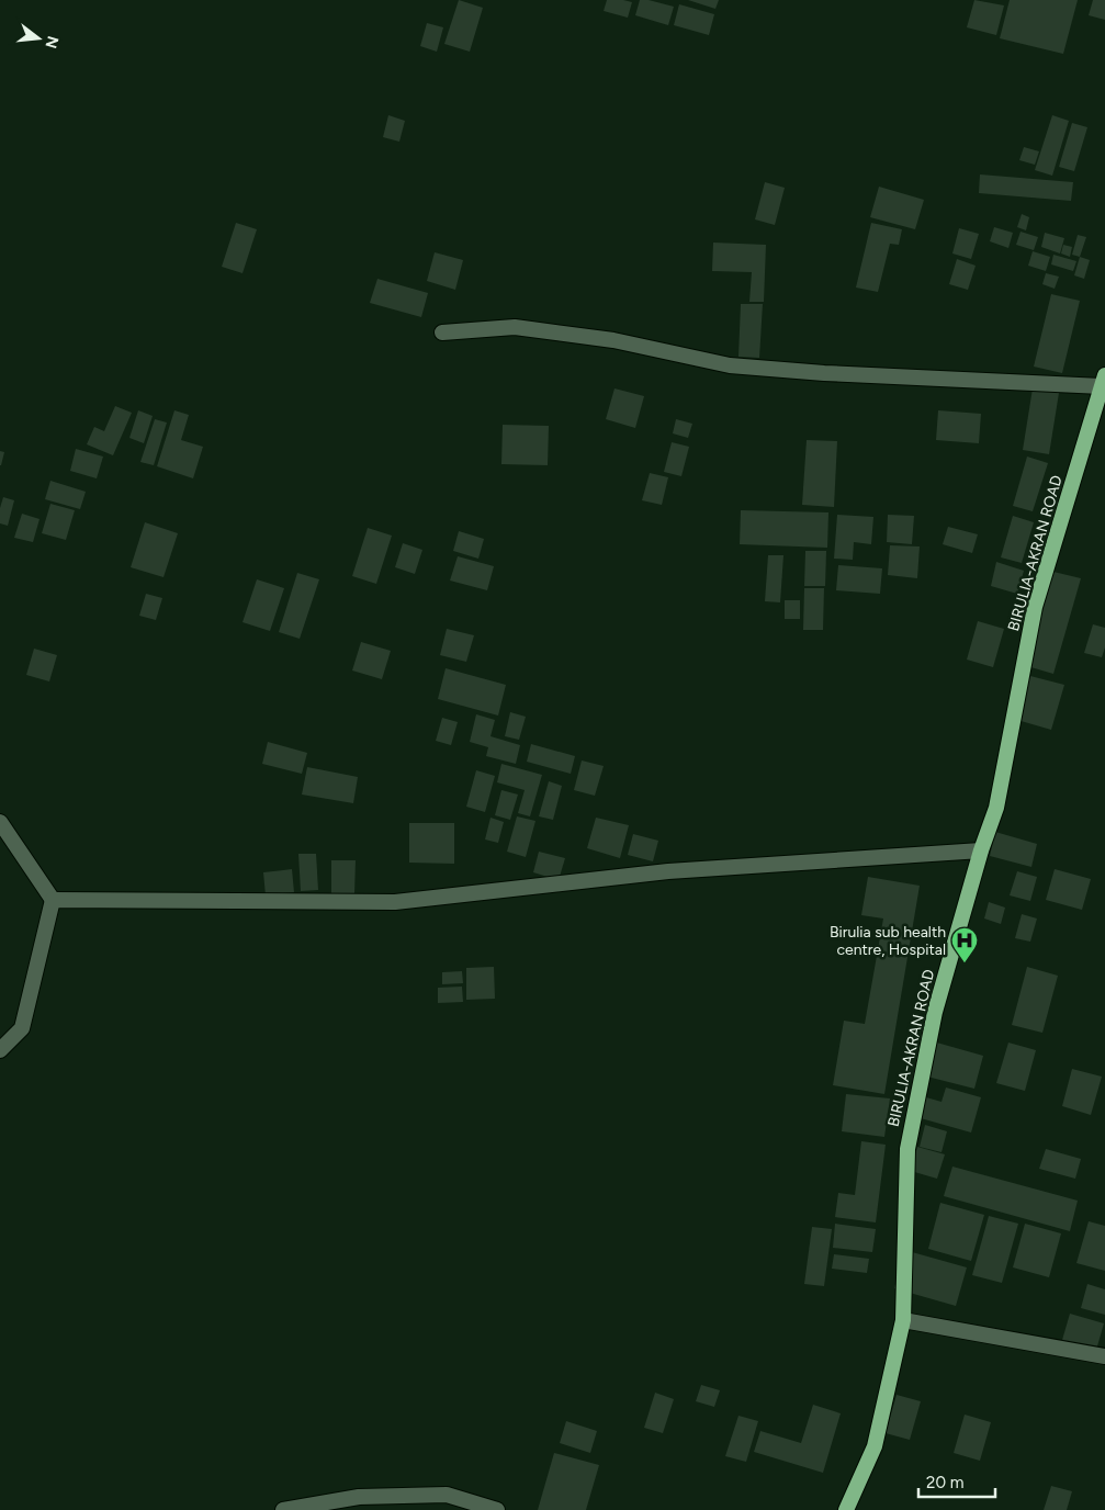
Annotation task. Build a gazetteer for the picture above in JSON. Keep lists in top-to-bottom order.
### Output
{
  "streets": {
    "highway": ["BIRULIA-AKRAN ROAD"]
  },
  "places": {
    "hospital": ["Birulia sub health centre, Hospital"]
  },
  "scale_bar": "20 m",
  "north": "right"
}
